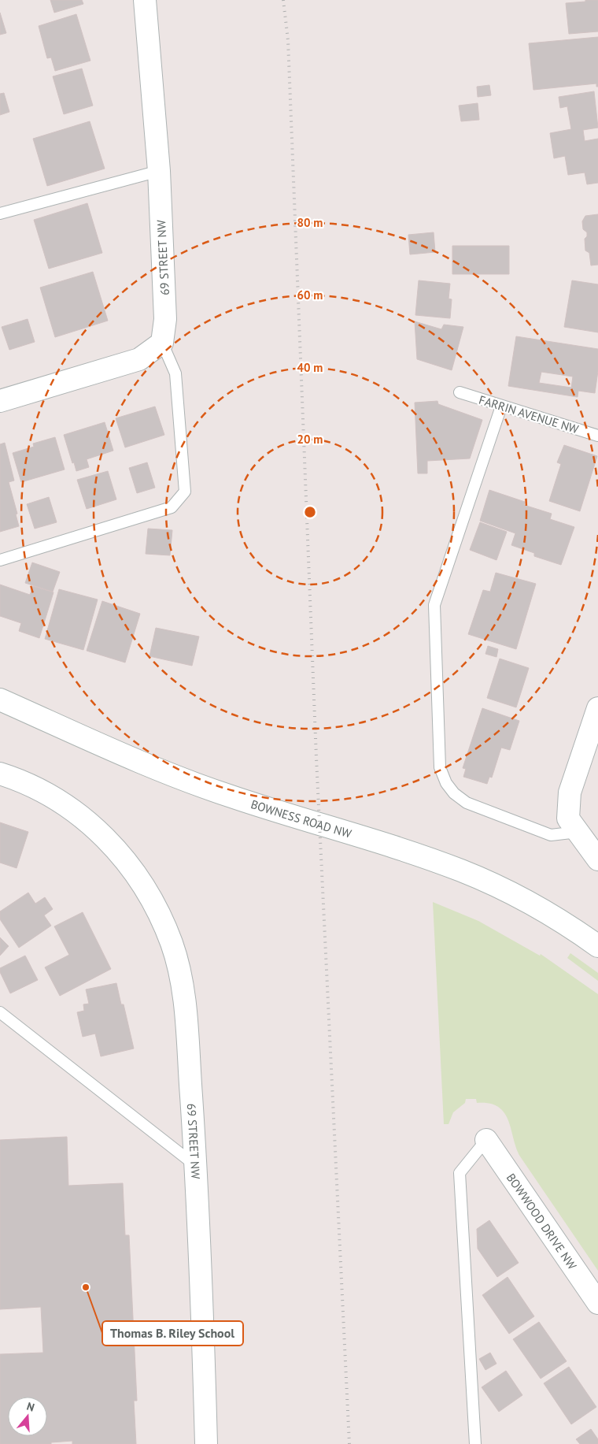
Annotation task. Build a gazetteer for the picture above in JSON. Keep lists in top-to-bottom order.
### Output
{
  "streets": {
    "street": ["69 STREET NW", "BOWNESS ROAD NW", "BOWWOOD DRIVE NW"],
    "lane": ["FARRIN AVENUE NW"]
  },
  "places": ["Thomas B. Riley School"],
  "north": "top",
  "rings": [
    "80 m",
    "60 m",
    "40 m",
    "20 m"
  ]
}
